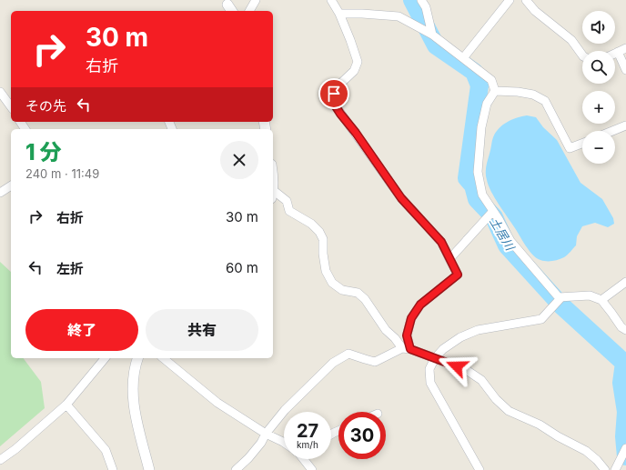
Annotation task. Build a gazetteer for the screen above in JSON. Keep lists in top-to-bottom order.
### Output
{
  "water": ["土居川"],
  "page": {
    "map_buttons": ["+", "−"],
    "turn": ["30 m", "右折"],
    "then": "その先",
    "heading": ["1 分", "240 m · 11:49"],
    "list": [
      {
        "name": "右折",
        "value": "30 m"
      },
      {
        "name": "左折",
        "value": "60 m"
      }
    ],
    "buttons": ["終了", "共有"],
    "speed": "27 km/h",
    "limit": "30"
  }
}
